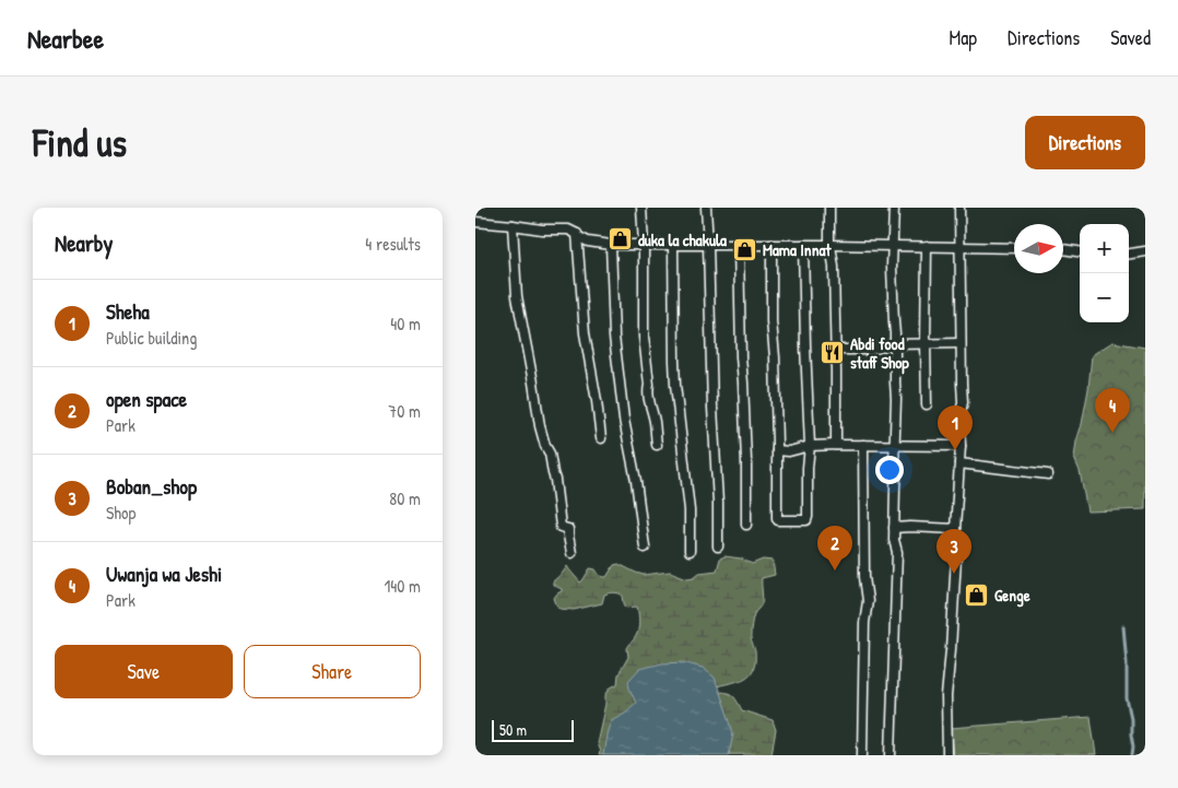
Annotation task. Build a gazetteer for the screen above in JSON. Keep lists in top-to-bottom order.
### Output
{
  "places": {
    "shop": ["duka la chakula", "Mama Innat", "Genge"],
    "restaurant": ["Abdi food staff Shop"]
  },
  "scale_bar": "50 m",
  "north": "right",
  "page": {
    "header": "Nearbee",
    "nav": ["Map", "Directions", "Saved"],
    "buttons": [
      "Directions",
      ["Save", "Share"]
    ],
    "title": "Find us",
    "heading": ["Nearby", "4 results"],
    "map_buttons": ["+", "−"],
    "list": [
      {
        "mark": "1",
        "name": "Sheha",
        "note": "Public building",
        "value": "40 m"
      },
      {
        "mark": "2",
        "name": "open space",
        "note": "Park",
        "value": "70 m"
      },
      {
        "mark": "3",
        "name": "Boban_shop",
        "note": "Shop",
        "value": "80 m"
      },
      {
        "mark": "4",
        "name": "Uwanja wa Jeshi",
        "note": "Park",
        "value": "140 m"
      }
    ],
    "pins": [
      "4",
      "1",
      "2",
      "3"
    ],
    "scale": "50 m"
  }
}
